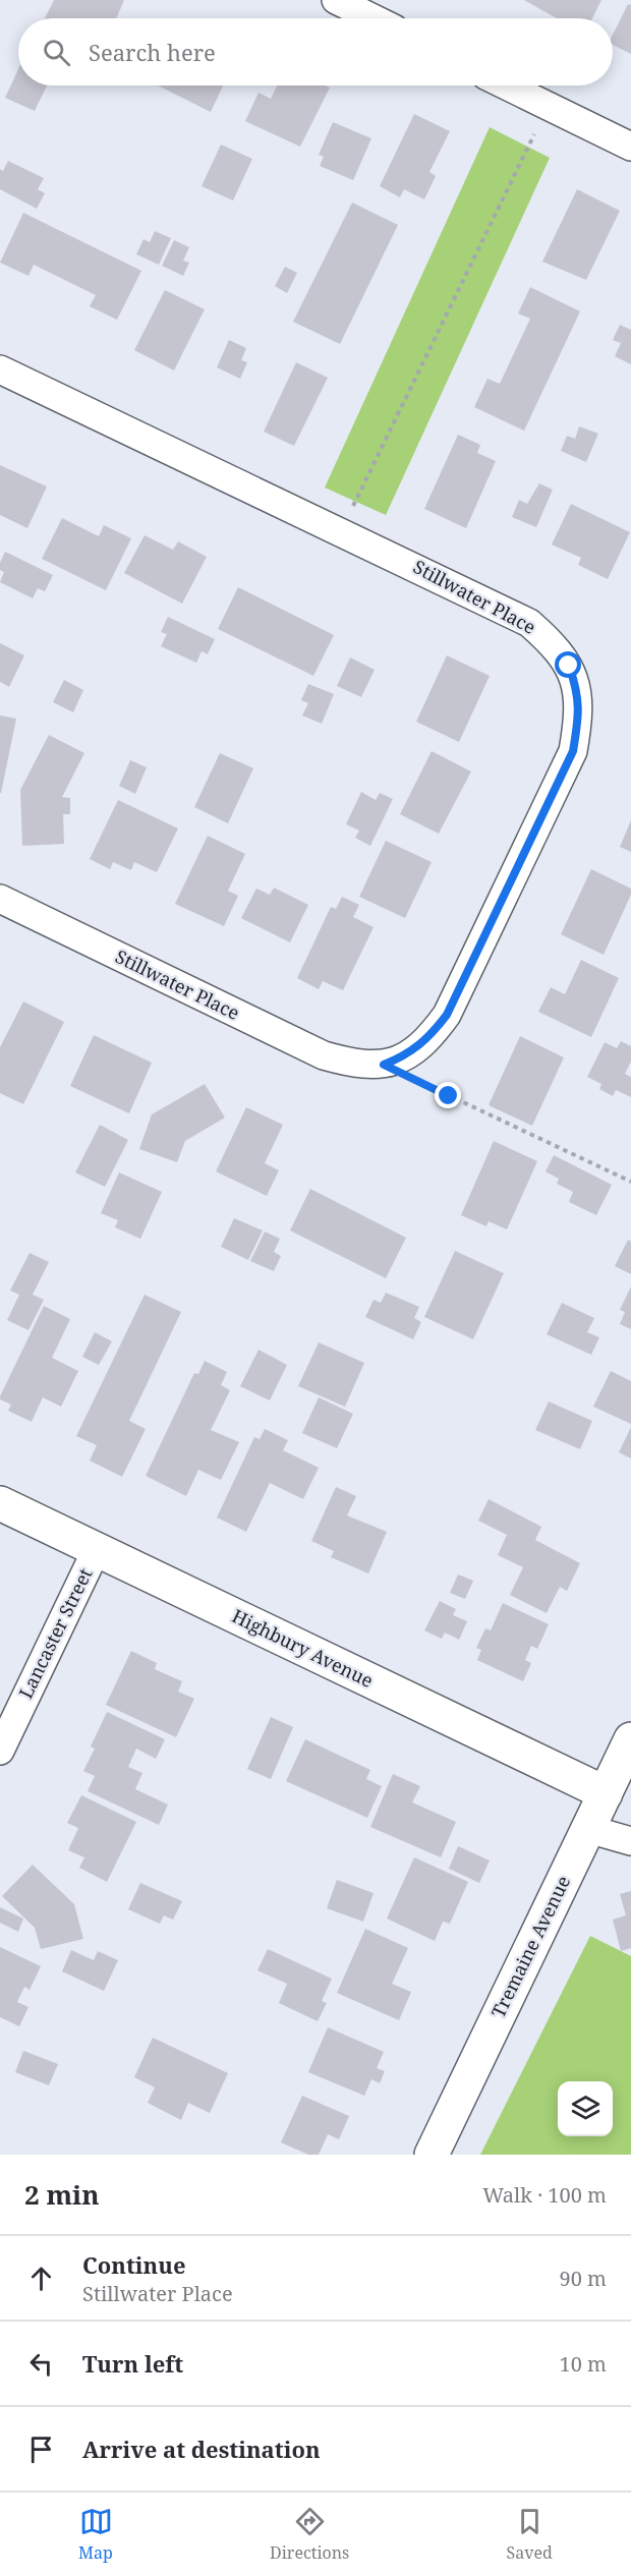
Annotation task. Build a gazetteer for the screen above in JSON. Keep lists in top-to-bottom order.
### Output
{
  "streets": {
    "street": [
      "Stillwater Place",
      "Lancaster Street",
      "Highbury Avenue",
      "Tremaine Avenue"
    ]
  },
  "crossings": [
    ["Lancaster Street", "Highbury Avenue"],
    ["Highbury Avenue", "Tremaine Avenue"]
  ],
  "page": {
    "search": "Search here",
    "heading": ["2 min", "Walk · 100 m"],
    "list": [
      ["Continue", "Stillwater Place", "90 m"],
      ["Turn left", "10 m"],
      "Arrive at destination"
    ],
    "nav": ["Map", "Directions", "Saved"]
  }
}
